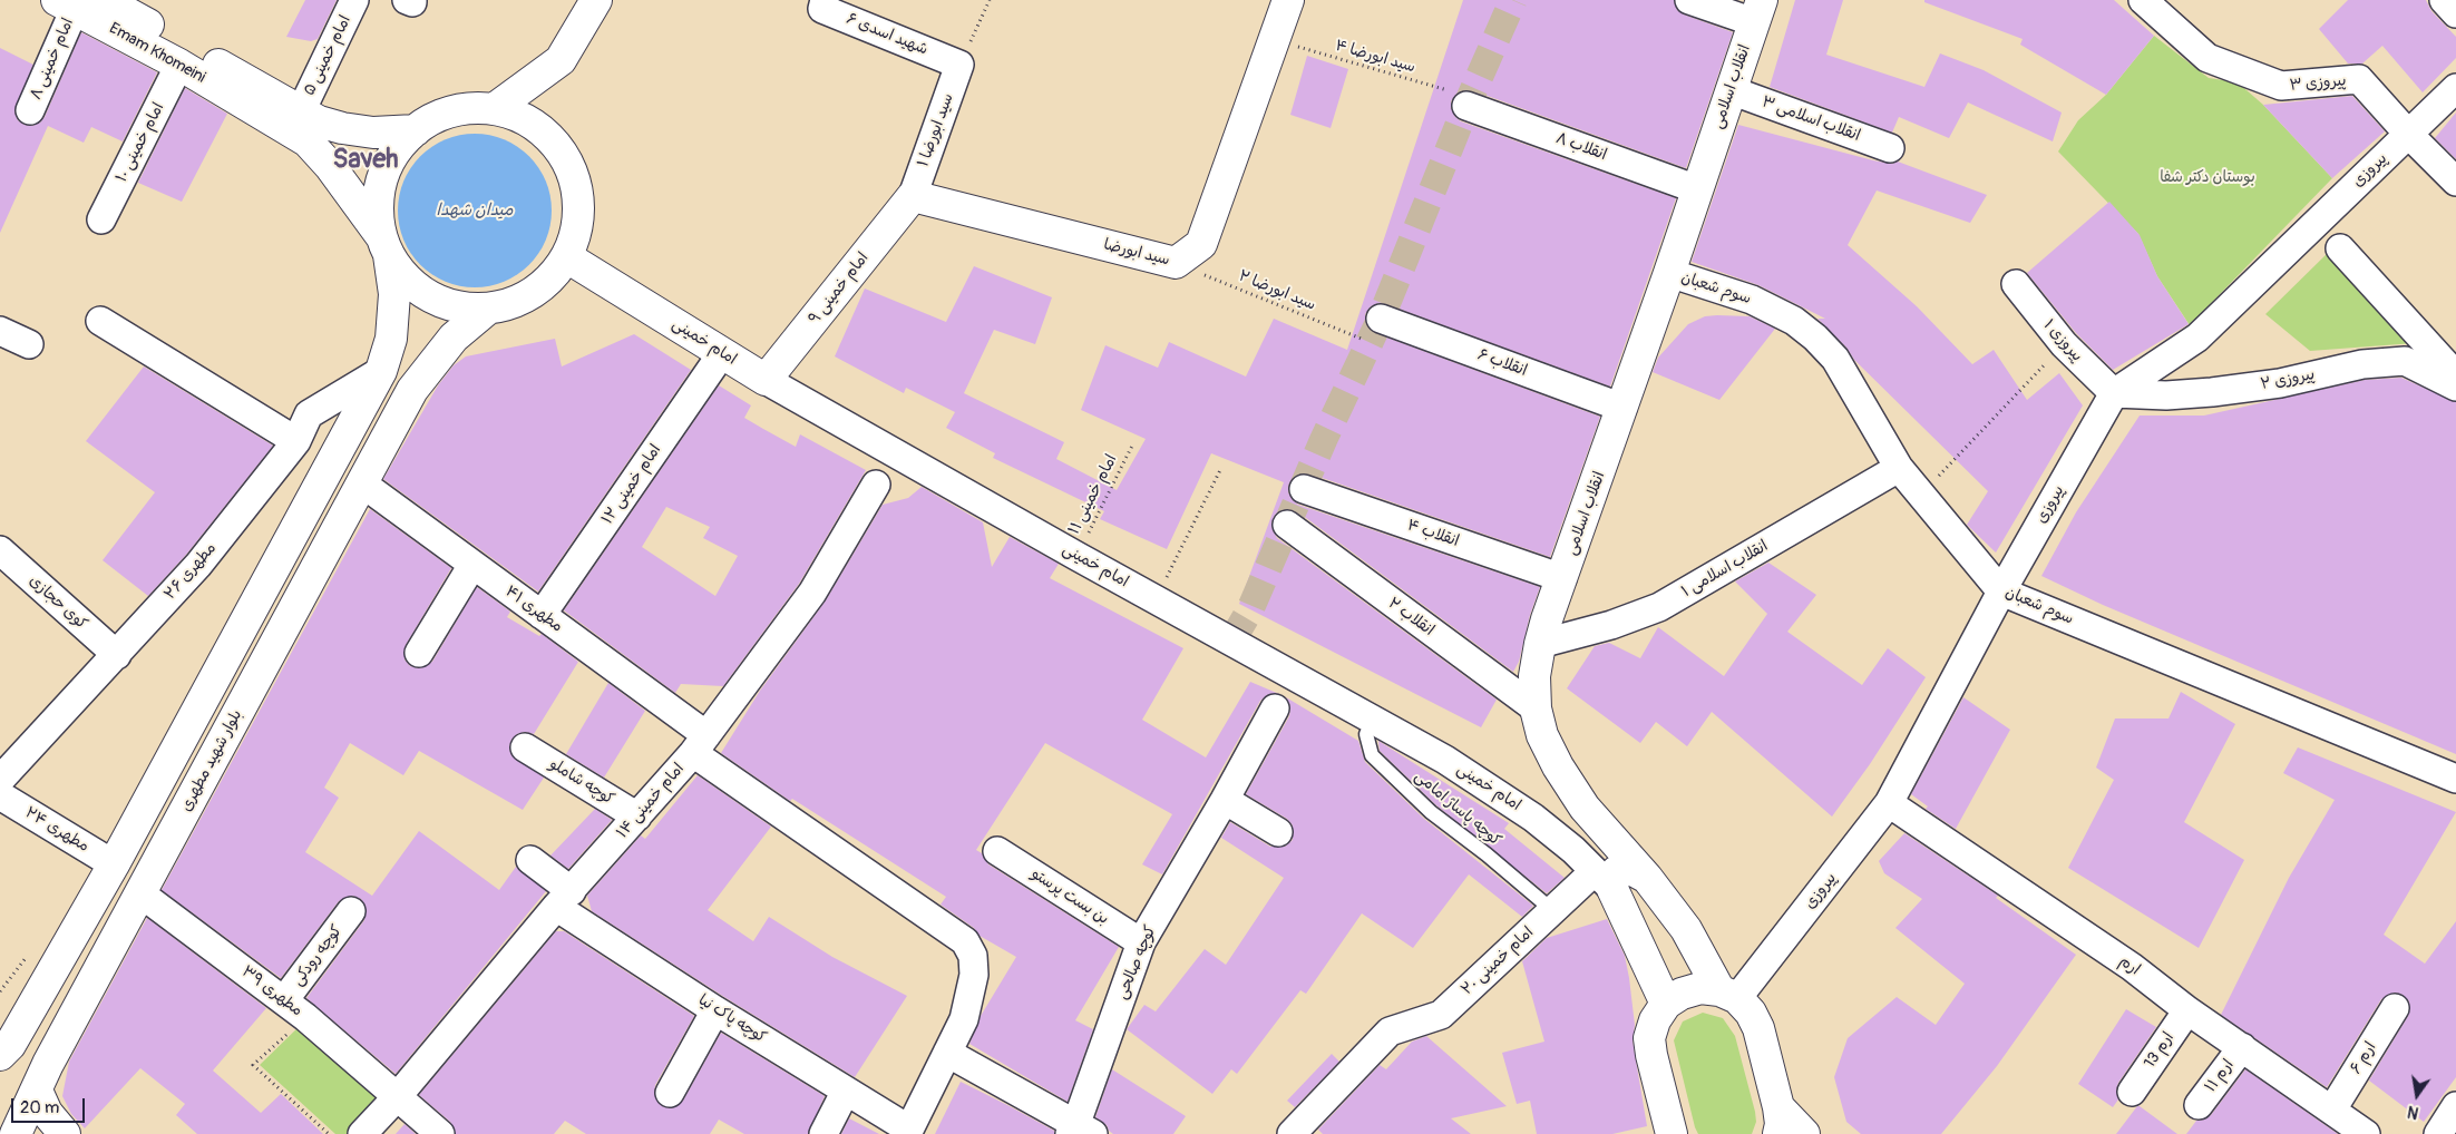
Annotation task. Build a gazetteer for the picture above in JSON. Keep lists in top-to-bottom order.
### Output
{
  "streets": {
    "main road": [
      "Emam Khomeini",
      "انقلاب اسلامی",
      "سید ابورضا",
      "امام خمینی ۹",
      "امام خمینی",
      "بلوار شهید مطهری"
    ],
    "street": [
      "شهید اسدی ۶",
      "امام خمینی ۵",
      "امام خمینی ۸",
      "پیروزی ۳",
      "انقلاب اسلامی ۳",
      "سید ابورضا ۱",
      "امام خمینی ۱۰",
      "انقلاب ۸",
      "پیروزی",
      "سوم شعبان",
      "پیروزی ۱",
      "انقلاب ۶",
      "پیروزی ۲",
      "امام خمینی ۱۲",
      "انقلاب ۴",
      "انقلاب اسلامی ۱",
      "مطهری ۲۶",
      "کوی حجازی",
      "مطهری ۴۱",
      "انقلاب ۲",
      "کوچه شاملو",
      "امام خمینی ۱۴",
      "مطهری ۲۴",
      "بن بست پرستو",
      "کوچه رودکی",
      "امام خمینی ۲۰",
      "کوچه صالحی",
      "ارم",
      "مطهری ۳۹",
      "کوچه پاک نیا",
      "ارم 13",
      "ارم ۶",
      "ارم ۱۱"
    ],
    "lane": ["کوچه پاساژ امامی"],
    "path": ["سید ابورضا ۴", "سید ابورضا ۲", "امام خمینی ۱۱"]
  },
  "crossings": [
    ["شهید اسدی ۶", "سید ابورضا ۱"],
    ["Emam Khomeini", "امام خمینی ۸"],
    ["Emam Khomeini", "امام خمینی ۱۰"],
    ["سید ابورضا ۴", "انقلاب ۸"],
    ["سید ابورضا ۴", "سید ابورضا"],
    ["پیروزی ۳", "پیروزی"],
    ["انقلاب اسلامی", "انقلاب اسلامی ۳"],
    ["انقلاب اسلامی", "انقلاب ۸"],
    ["انقلاب اسلامی", "پیروزی"],
    ["انقلاب اسلامی", "سوم شعبان"],
    ["انقلاب اسلامی", "انقلاب ۶"],
    ["انقلاب اسلامی", "انقلاب ۴"],
    ["انقلاب اسلامی", "انقلاب اسلامی ۱"],
    ["انقلاب اسلامی", "انقلاب ۲"],
    ["سید ابورضا ۱", "سید ابورضا"],
    ["سید ابورضا ۱", "امام خمینی ۹"],
    ["پیروزی", "سوم شعبان"],
    ["پیروزی", "پیروزی ۱"],
    ["پیروزی", "پیروزی ۲"],
    ["پیروزی", "ارم"],
    ["سید ابورضا", "امام خمینی ۹"],
    ["سید ابورضا", "سید ابورضا ۲"],
    ["امام خمینی ۹", "امام خمینی"],
    ["سوم شعبان", "انقلاب اسلامی ۱"],
    ["سید ابورضا ۲", "انقلاب ۶"],
    ["پیروزی ۱", "پیروزی ۲"],
    ["امام خمینی", "امام خمینی ۱۲"],
    ["امام خمینی", "امام خمینی ۱۱"],
    ["امام خمینی", "کوچه پاساژ امامی"],
    ["امام خمینی", "امام خمینی ۲۰"],
    ["امام خمینی ۱۲", "مطهری ۴۱"],
    ["مطهری ۲۶", "کوی حجازی"],
    ["مطهری ۲۶", "مطهری ۲۴"],
    ["مطهری ۴۱", "بلوار شهید مطهری"],
    ["مطهری ۴۱", "امام خمینی ۱۴"],
    ["مطهری ۴۱", "کوچه پاک نیا"],
    ["بلوار شهید مطهری", "مطهری ۳۹"],
    ["کوچه شاملو", "امام خمینی ۱۴"],
    ["امام خمینی ۱۴", "مطهری ۳۹"],
    ["امام خمینی ۱۴", "کوچه پاک نیا"],
    ["کوچه پاساژ امامی", "امام خمینی ۲۰"],
    ["بن بست پرستو", "کوچه صالحی"],
    ["کوچه رودکی", "مطهری ۳۹"],
    ["ارم", "ارم 13"],
    ["ارم", "ارم ۶"],
    ["ارم", "ارم ۱۱"]
  ],
  "districts": ["Saveh"],
  "water": ["میدان شهدا"],
  "parks": ["بوستان دکتر شفا"],
  "scale_bar": "20 m",
  "north": "bottom"
}
